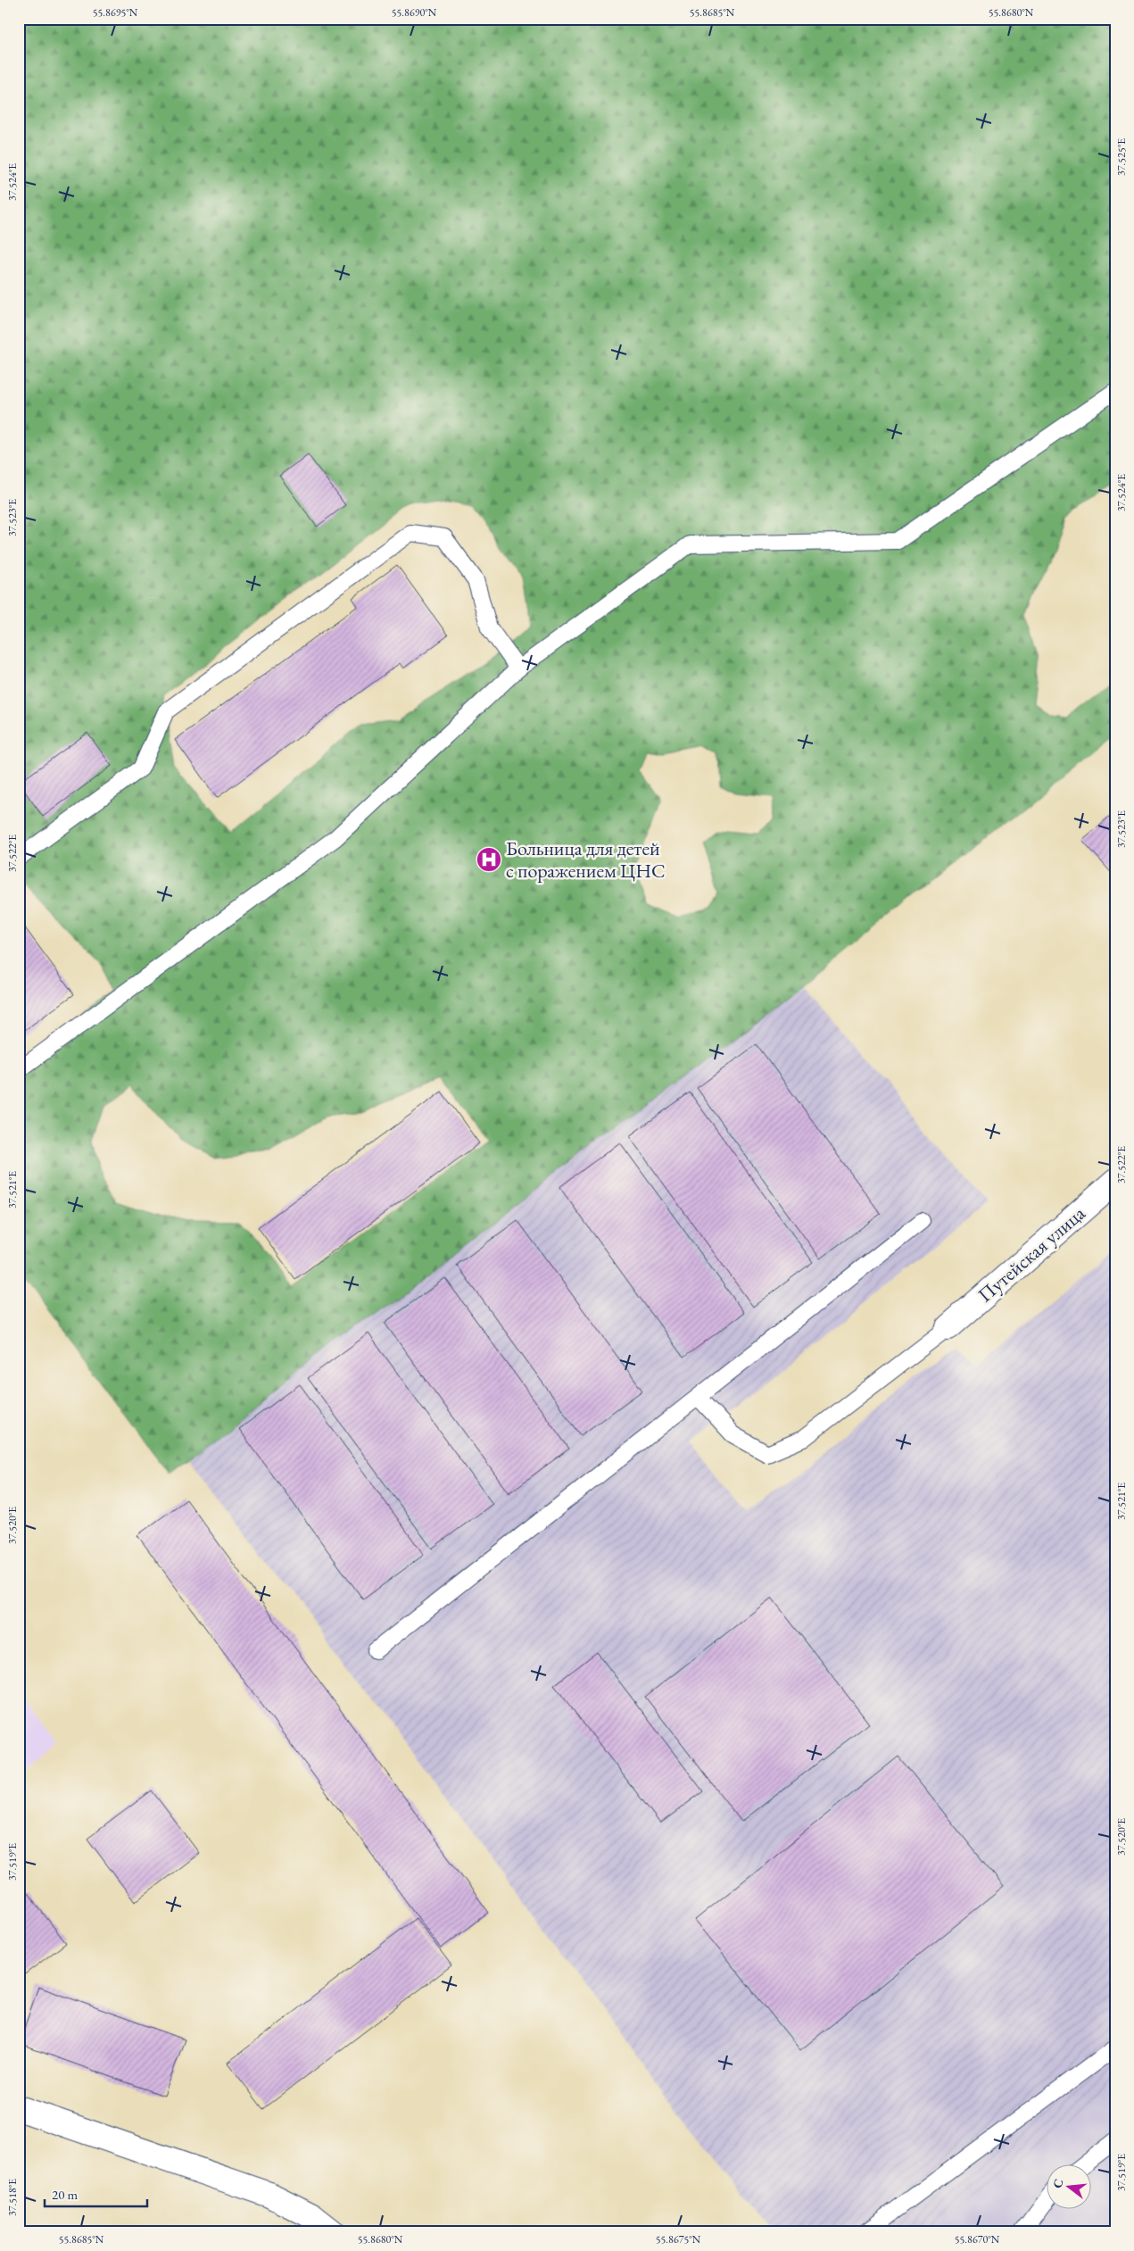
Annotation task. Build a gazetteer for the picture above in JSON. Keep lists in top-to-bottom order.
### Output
{
  "streets": {
    "street": ["Путейская улица"]
  },
  "places": {
    "hospital": ["Больница для детей с поражением ЦНС"]
  },
  "scale_bar": "20 m",
  "north": "left",
  "coordinates": [
    "55.8695°N",
    "55.8690°N",
    "55.8685°N",
    "55.8680°N",
    "37.525°E",
    "37.524°E",
    "37.523°E",
    "37.522°E",
    "37.521°E",
    "37.520°E",
    "37.519°E",
    "37.518°E",
    "55.8675°N",
    "55.8670°N"
  ]
}
